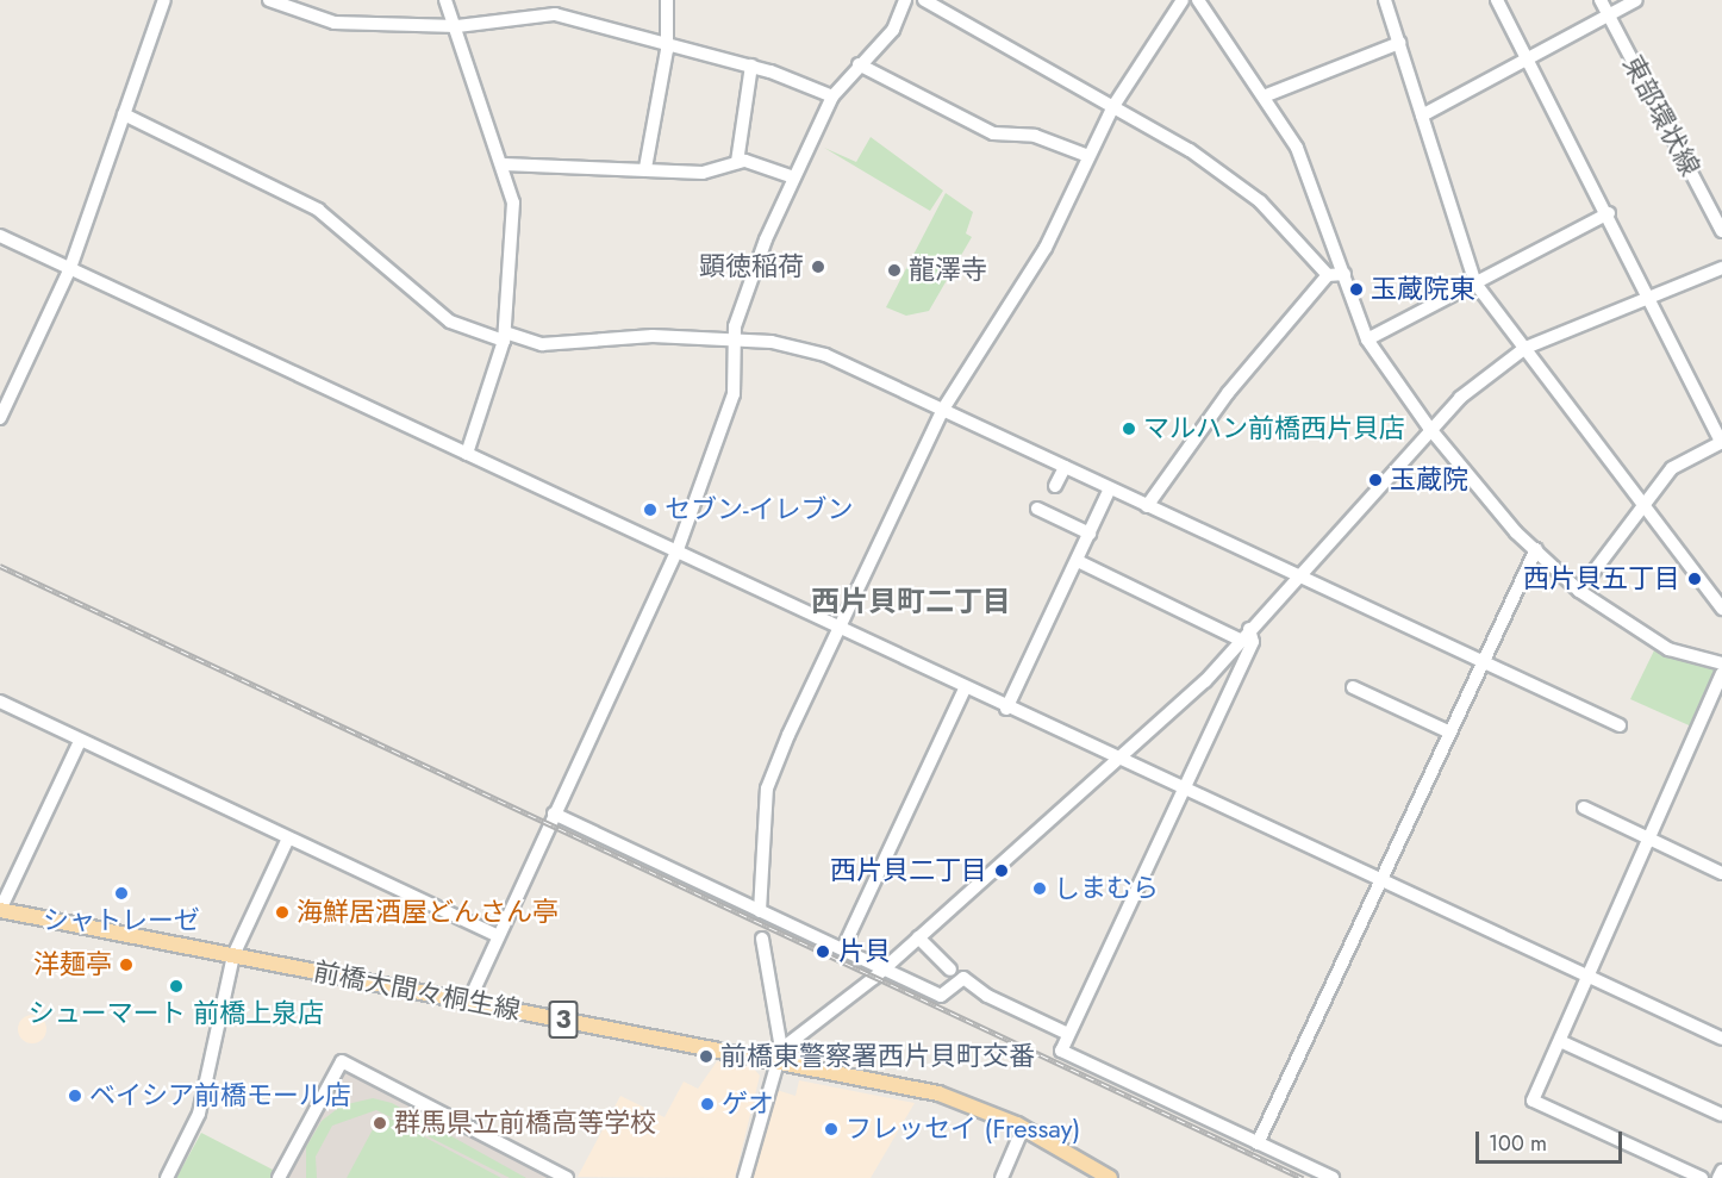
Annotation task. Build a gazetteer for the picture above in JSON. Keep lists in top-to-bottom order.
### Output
{
  "streets": {
    "main road": ["前橋大間々桐生線", "3"],
    "street": ["東部環状線"]
  },
  "districts": ["西片貝町二丁目"],
  "places": [
    "顕徳稲荷",
    "龍澤寺",
    "玉蔵院東",
    "マルハン前橋西片貝店",
    "玉蔵院",
    "セブン-イレブン",
    "西片貝五丁目",
    "西片貝二丁目",
    "しまむら",
    "シャトレーゼ",
    "海鮮居酒屋どんさん亭",
    "片貝",
    "洋麺亭",
    "シューマート 前橋上泉店",
    "前橋東警察署西片貝町交番",
    "ベイシア前橋モール店",
    "ゲオ",
    "群馬県立前橋高等学校",
    "フレッセイ (Fressay)"
  ],
  "scale_bar": "100 m"
}
